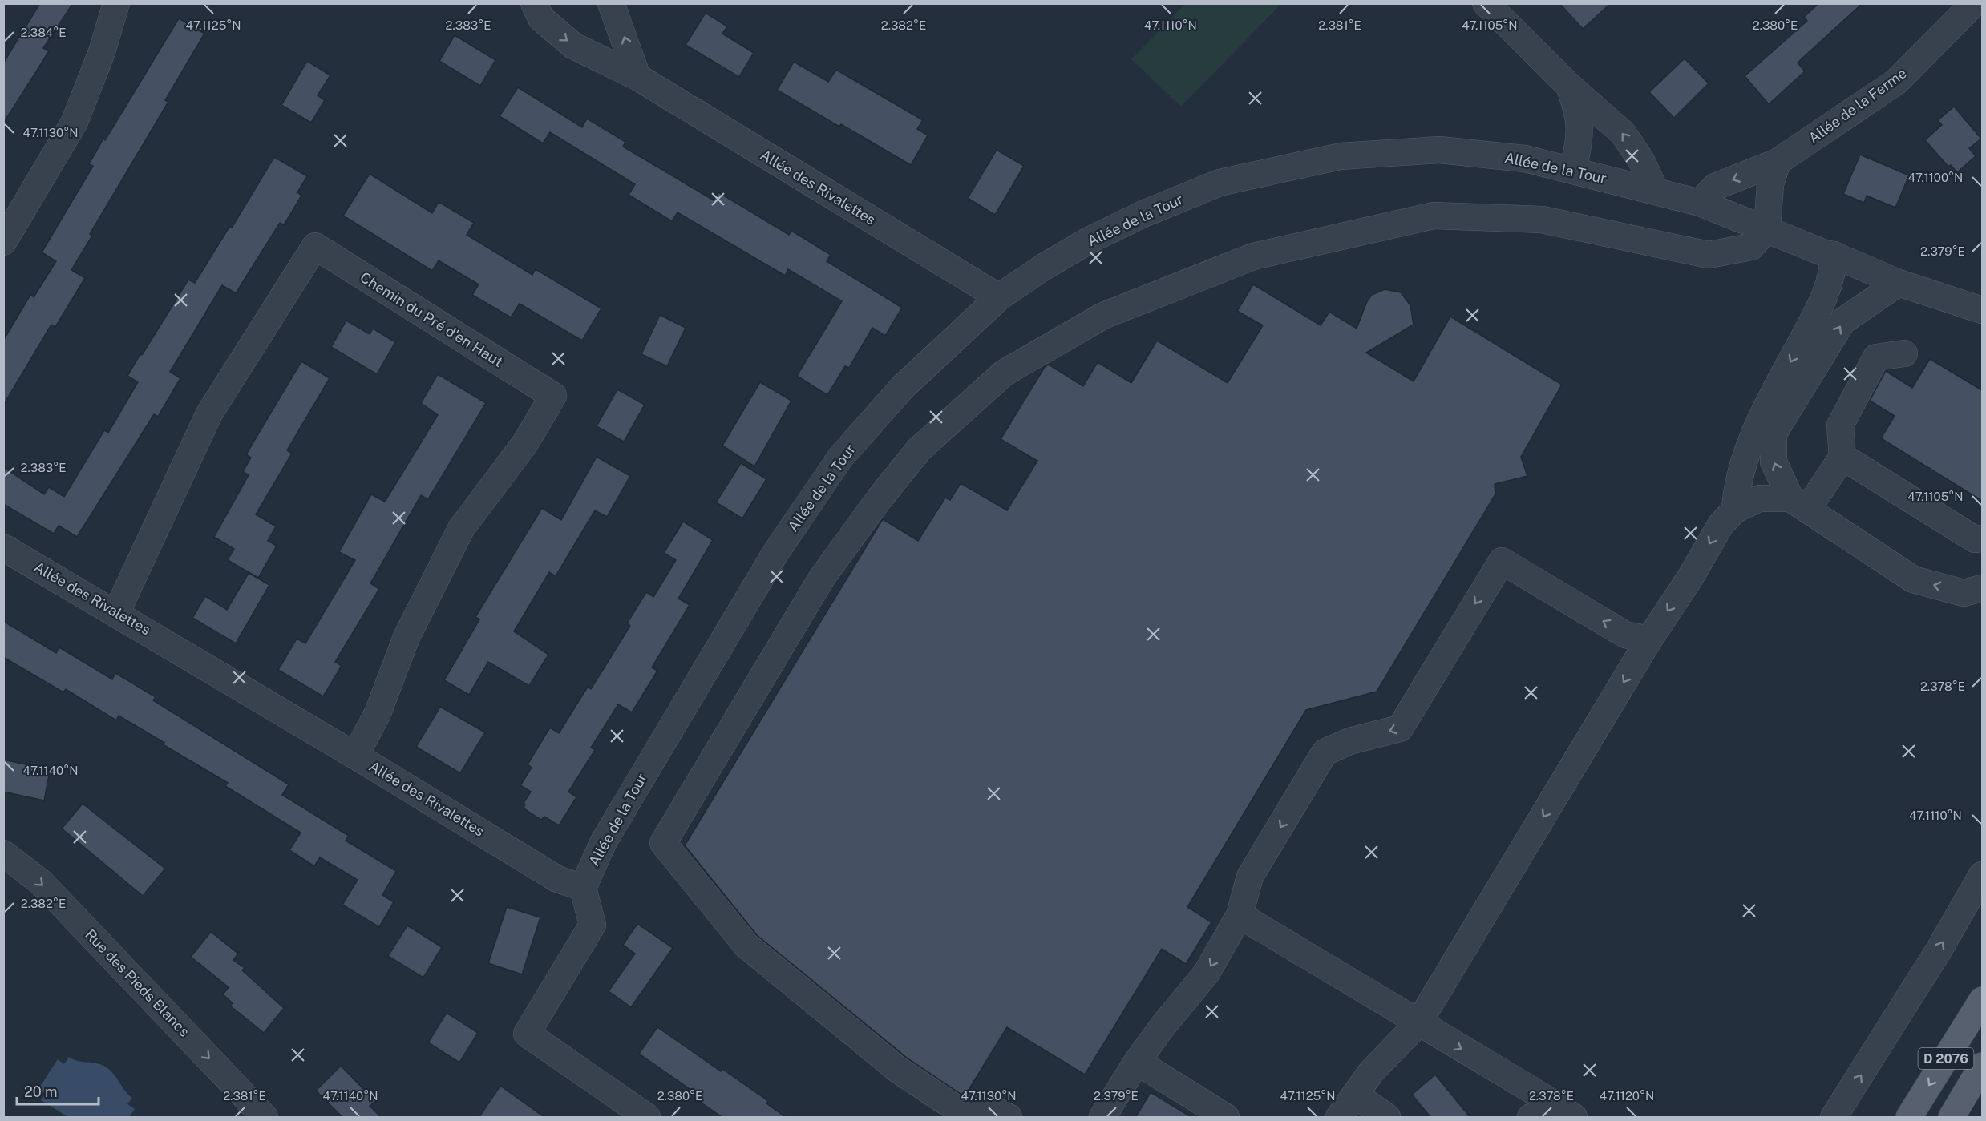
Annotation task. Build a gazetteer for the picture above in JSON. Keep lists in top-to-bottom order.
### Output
{
  "streets": {
    "main road": ["D 2076"],
    "street": [
      "Allée de la Ferme",
      "Allée de la Tour",
      "Allée des Rivalettes",
      "Chemin du Pré d'en Haut",
      "Rue des Pieds Blancs"
    ]
  },
  "crossings": [
    ["Allée de la Ferme", "Allée de la Tour"],
    ["Allée de la Tour", "Allée des Rivalettes"],
    ["Allée des Rivalettes", "Chemin du Pré d'en Haut"]
  ],
  "one_way": ["Rue des Pieds Blancs"],
  "scale_bar": "20 m",
  "coordinates": [
    "47.1125°N",
    "2.383°E",
    "2.382°E",
    "47.1110°N",
    "2.381°E",
    "47.1105°N",
    "2.380°E",
    "2.384°E",
    "47.1130°N",
    "47.1100°N",
    "2.379°E",
    "2.378°E",
    "47.1140°N",
    "47.1120°N"
  ]
}
